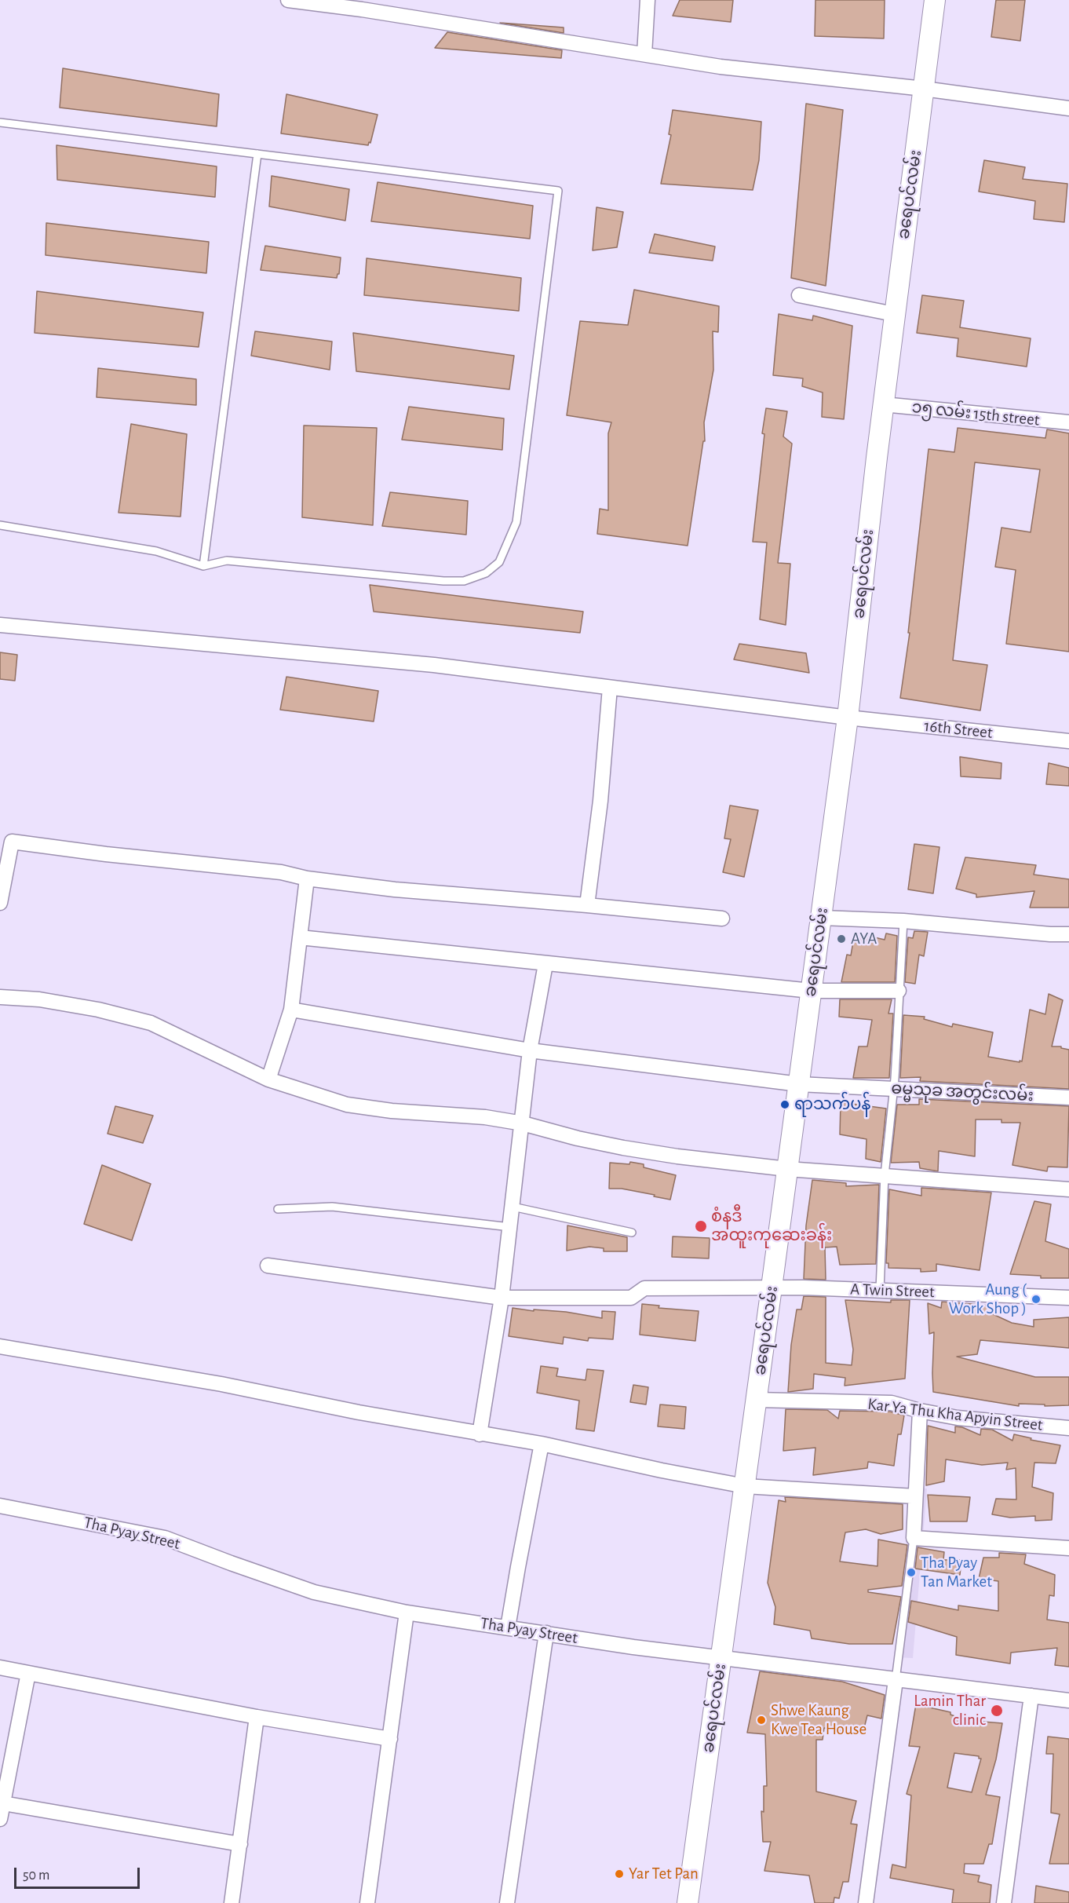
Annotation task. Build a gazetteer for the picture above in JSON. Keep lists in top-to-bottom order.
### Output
{
  "streets": {
    "main road": ["ခရေပင်လမ်း"],
    "street": [
      "၁၅ လမ်း 15th street",
      "16th Street",
      "ဓမ္မသုခ အတွင်းလမ်း",
      "A Twin Street",
      "Kar Ya Thu Kha Apyin Street",
      "Tha Pyay Street"
    ]
  },
  "crossings": [
    ["ခရေပင်လမ်း", "၁၅ လမ်း 15th street"],
    ["ခရေပင်လမ်း", "16th Street"],
    ["ခရေပင်လမ်း", "ဓမ္မသုခ အတွင်းလမ်း"],
    ["ခရေပင်လမ်း", "A Twin Street"],
    ["ခရေပင်လမ်း", "Kar Ya Thu Kha Apyin Street"],
    ["ခရေပင်လမ်း", "Tha Pyay Street"]
  ],
  "places": [
    "AYA",
    "ရာသက်ပန်",
    "စံနဒီ အထူးကုဆေးခန်း",
    "Aung ( Work Shop )",
    "Tha Pyay Tan Market",
    "Lamin Thar clinic",
    "Shwe Kaung Kwe Tea House",
    "Yar Tet Pan"
  ],
  "scale_bar": "50 m"
}
